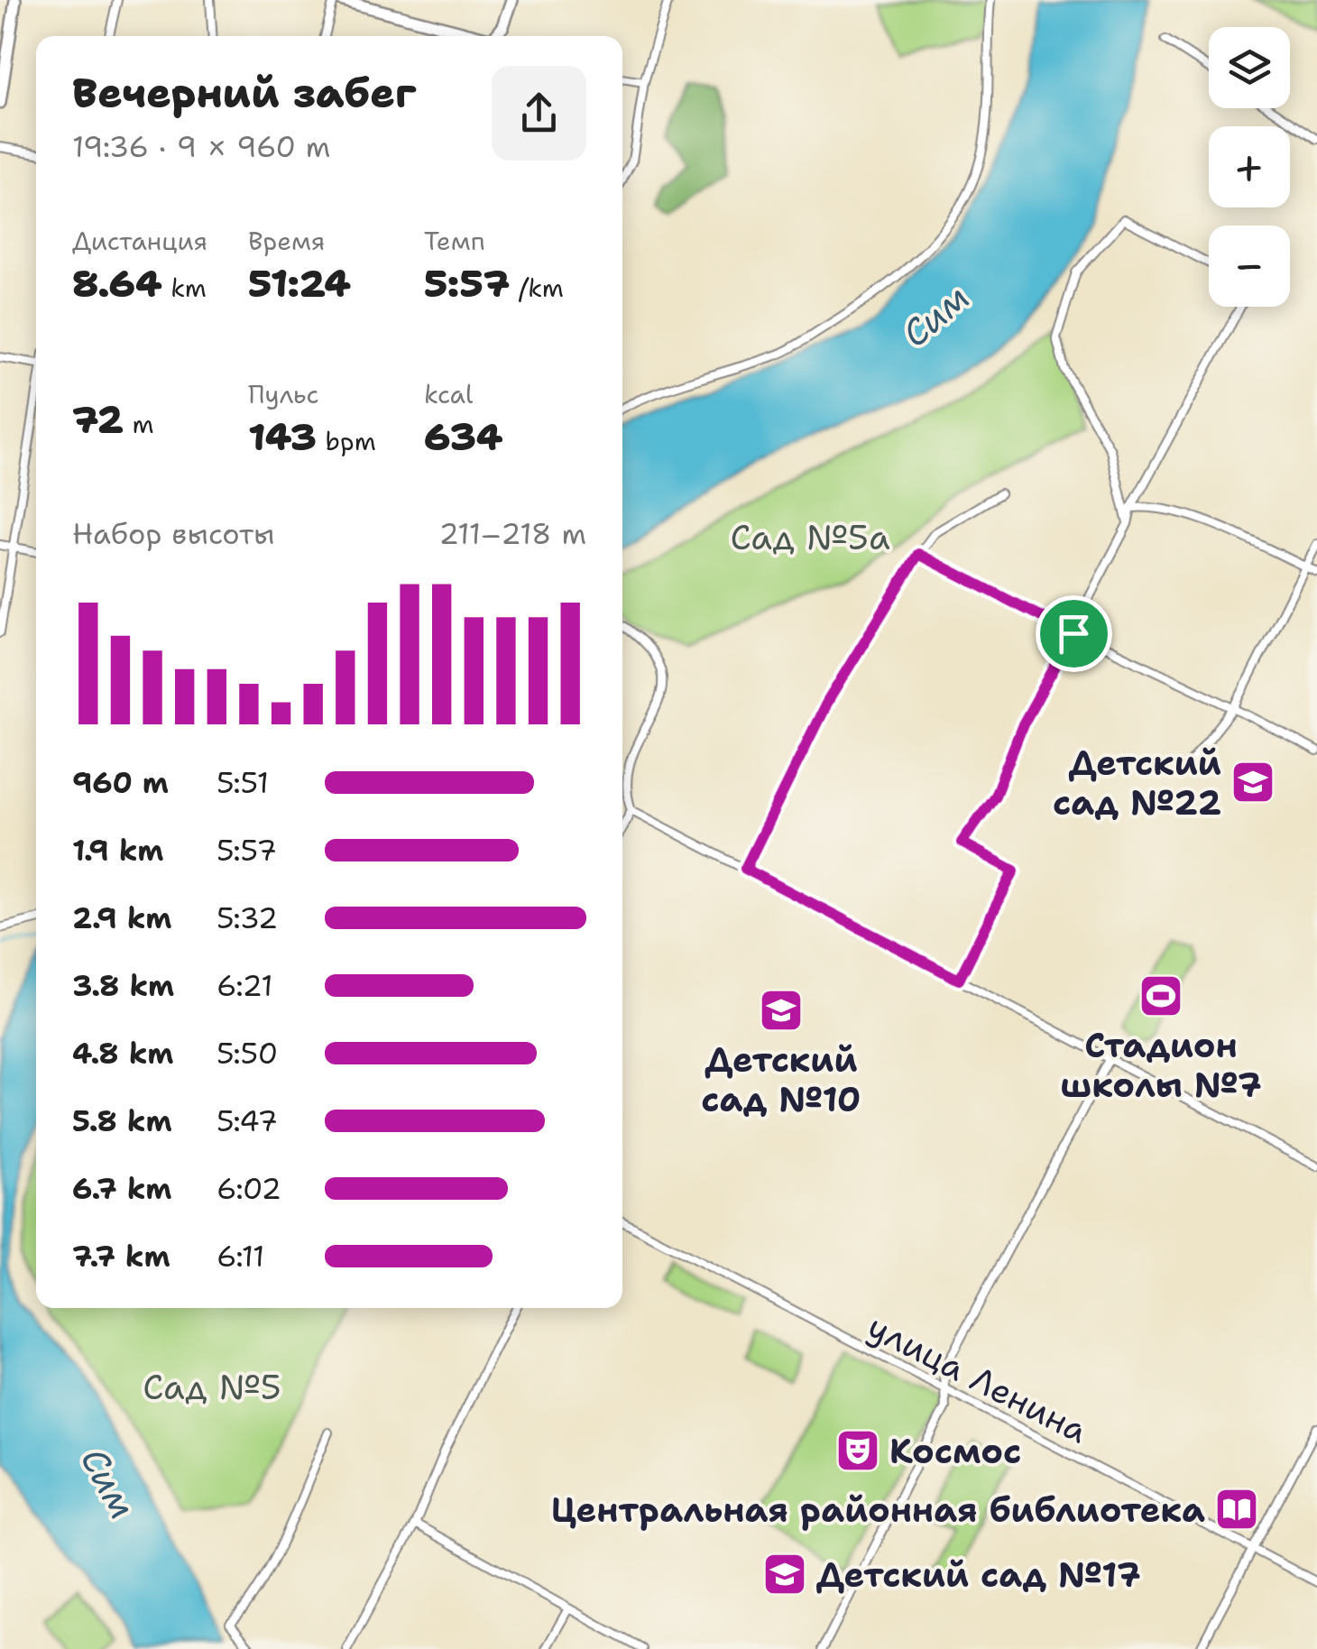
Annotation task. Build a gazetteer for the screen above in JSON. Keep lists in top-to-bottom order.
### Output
{
  "streets": {
    "street": ["улица Ленина"]
  },
  "water": ["Сим"],
  "parks": ["Сад №5а", "Сад №5"],
  "places": {
    "school or university": ["Детский сад №22", "Детский сад №10", "Детский сад №17"],
    "sports": ["Стадион школы №7"],
    "theatre": ["Космос"],
    "library": ["Центральная районная библиотека"]
  },
  "page": {
    "map_buttons": ["+", "−"],
    "heading": ["Вечерний забег", "19:36 · 9 × 960 m"],
    "stats": [
      ["Дистанция", "8.64 km"],
      ["Время", "51:24"],
      ["Темп", "5:57 /km"],
      ["72 m"],
      ["Пульс", "143 bpm"],
      ["kcal", "634"]
    ],
    "chart": ["Набор высоты", "211–218 m"],
    "list": [
      {
        "name": "960 m",
        "note": "5:51"
      },
      {
        "name": "1.9 km",
        "note": "5:57"
      },
      {
        "name": "2.9 km",
        "note": "5:32"
      },
      {
        "name": "3.8 km",
        "note": "6:21"
      },
      {
        "name": "4.8 km",
        "note": "5:50"
      },
      {
        "name": "5.8 km",
        "note": "5:47"
      },
      {
        "name": "6.7 km",
        "note": "6:02"
      },
      {
        "name": "7.7 km",
        "note": "6:11"
      }
    ]
  }
}
